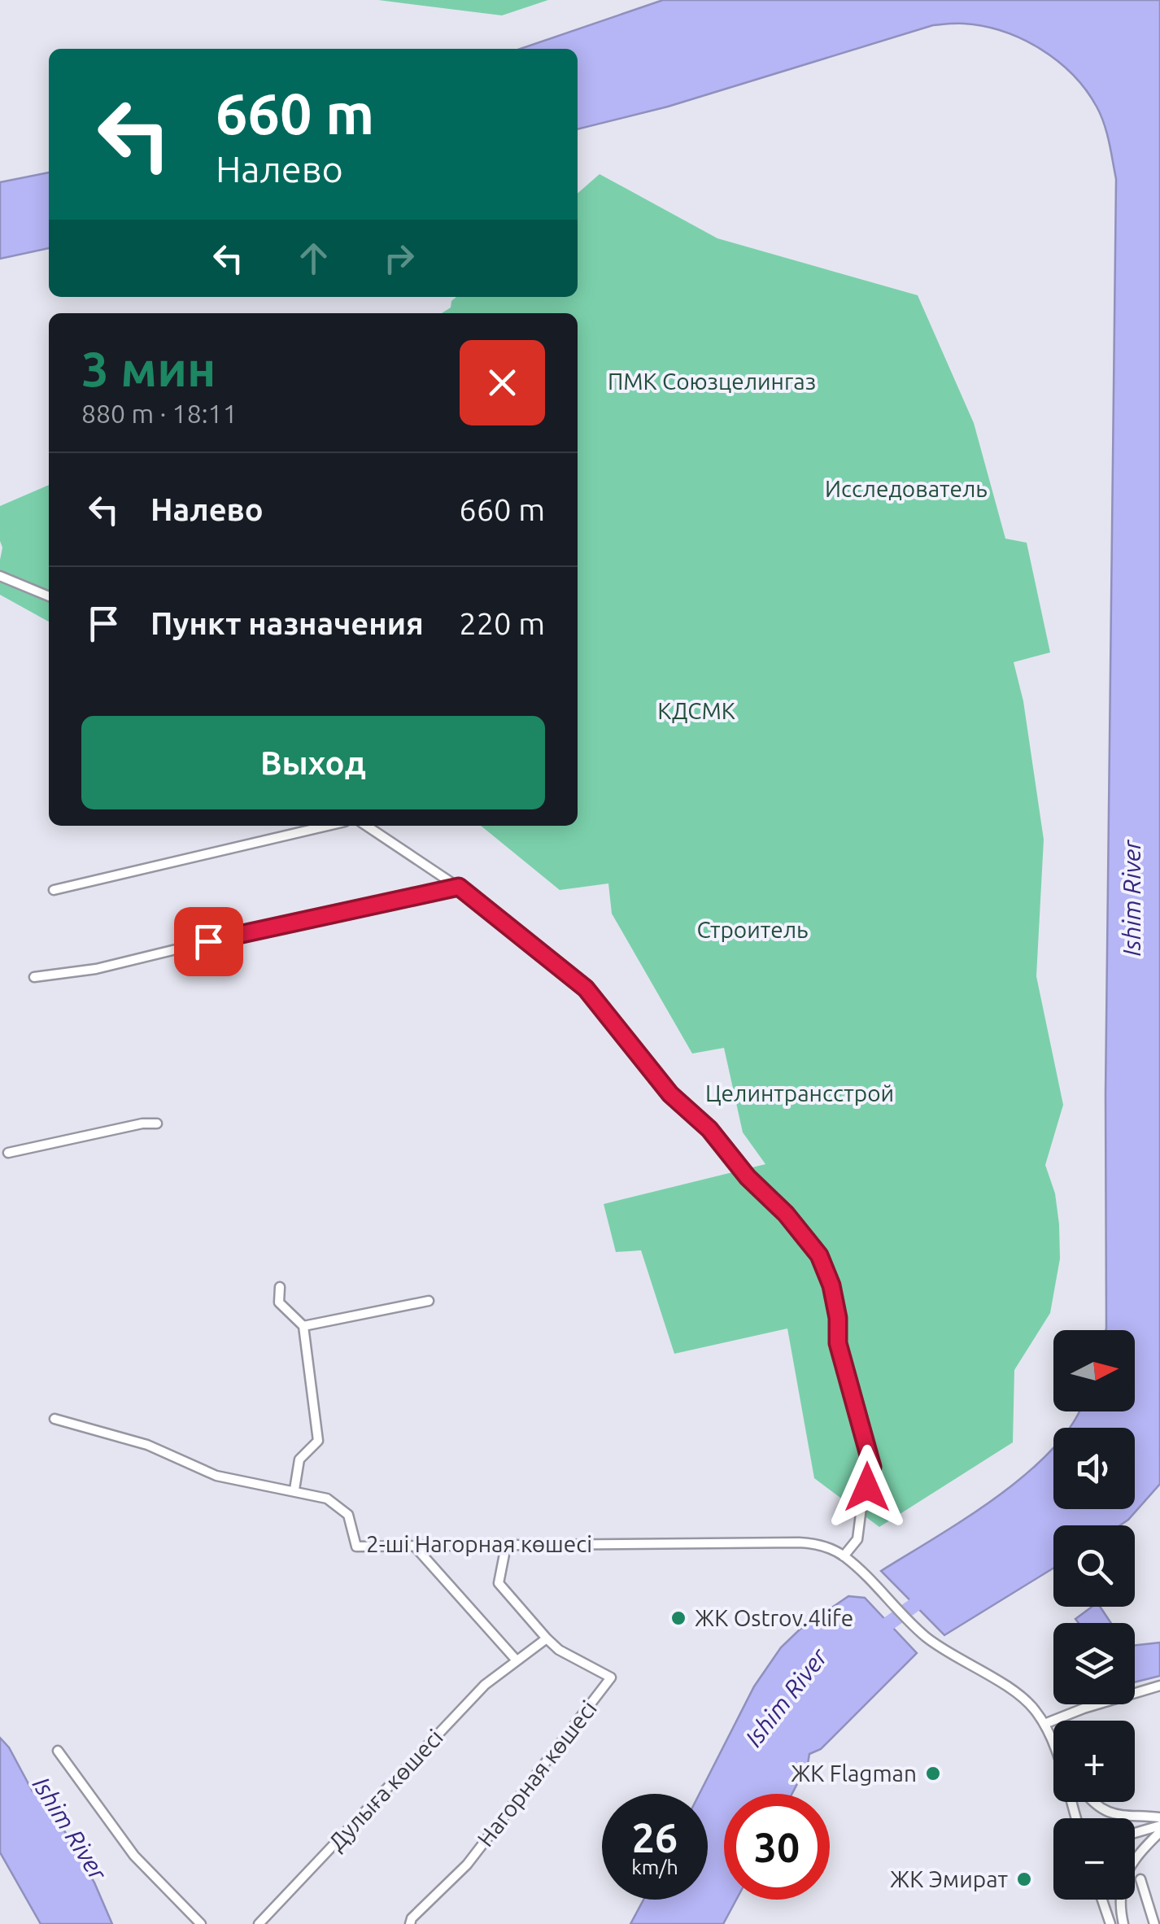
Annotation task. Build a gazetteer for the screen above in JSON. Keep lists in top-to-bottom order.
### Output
{
  "streets": {
    "street": ["2-ші Нагорная көшесі", "Нагорная көшесі", "Дулыға көшесі"]
  },
  "crossings": [
    ["Нагорная көшесі", "Дулыға көшесі"]
  ],
  "water": ["Ishim River"],
  "parks": [
    "ПМК Союзцелингаз",
    "Исследователь",
    "КДСМК",
    "Строитель",
    "Целинтрансстрой"
  ],
  "places": ["ЖК Ostrov.4life", "ЖК Flagman", "ЖК Эмират"],
  "north": "right",
  "page": {
    "turn": ["660 m", "Налево"],
    "heading": ["3 мин", "880 m · 18:11"],
    "list": [
      {
        "name": "Налево",
        "value": "660 m"
      },
      {
        "name": "Пункт назначения",
        "value": "220 m"
      }
    ],
    "buttons": "Выход",
    "map_buttons": ["+", "−"],
    "speed": "26 km/h",
    "limit": "30"
  }
}
